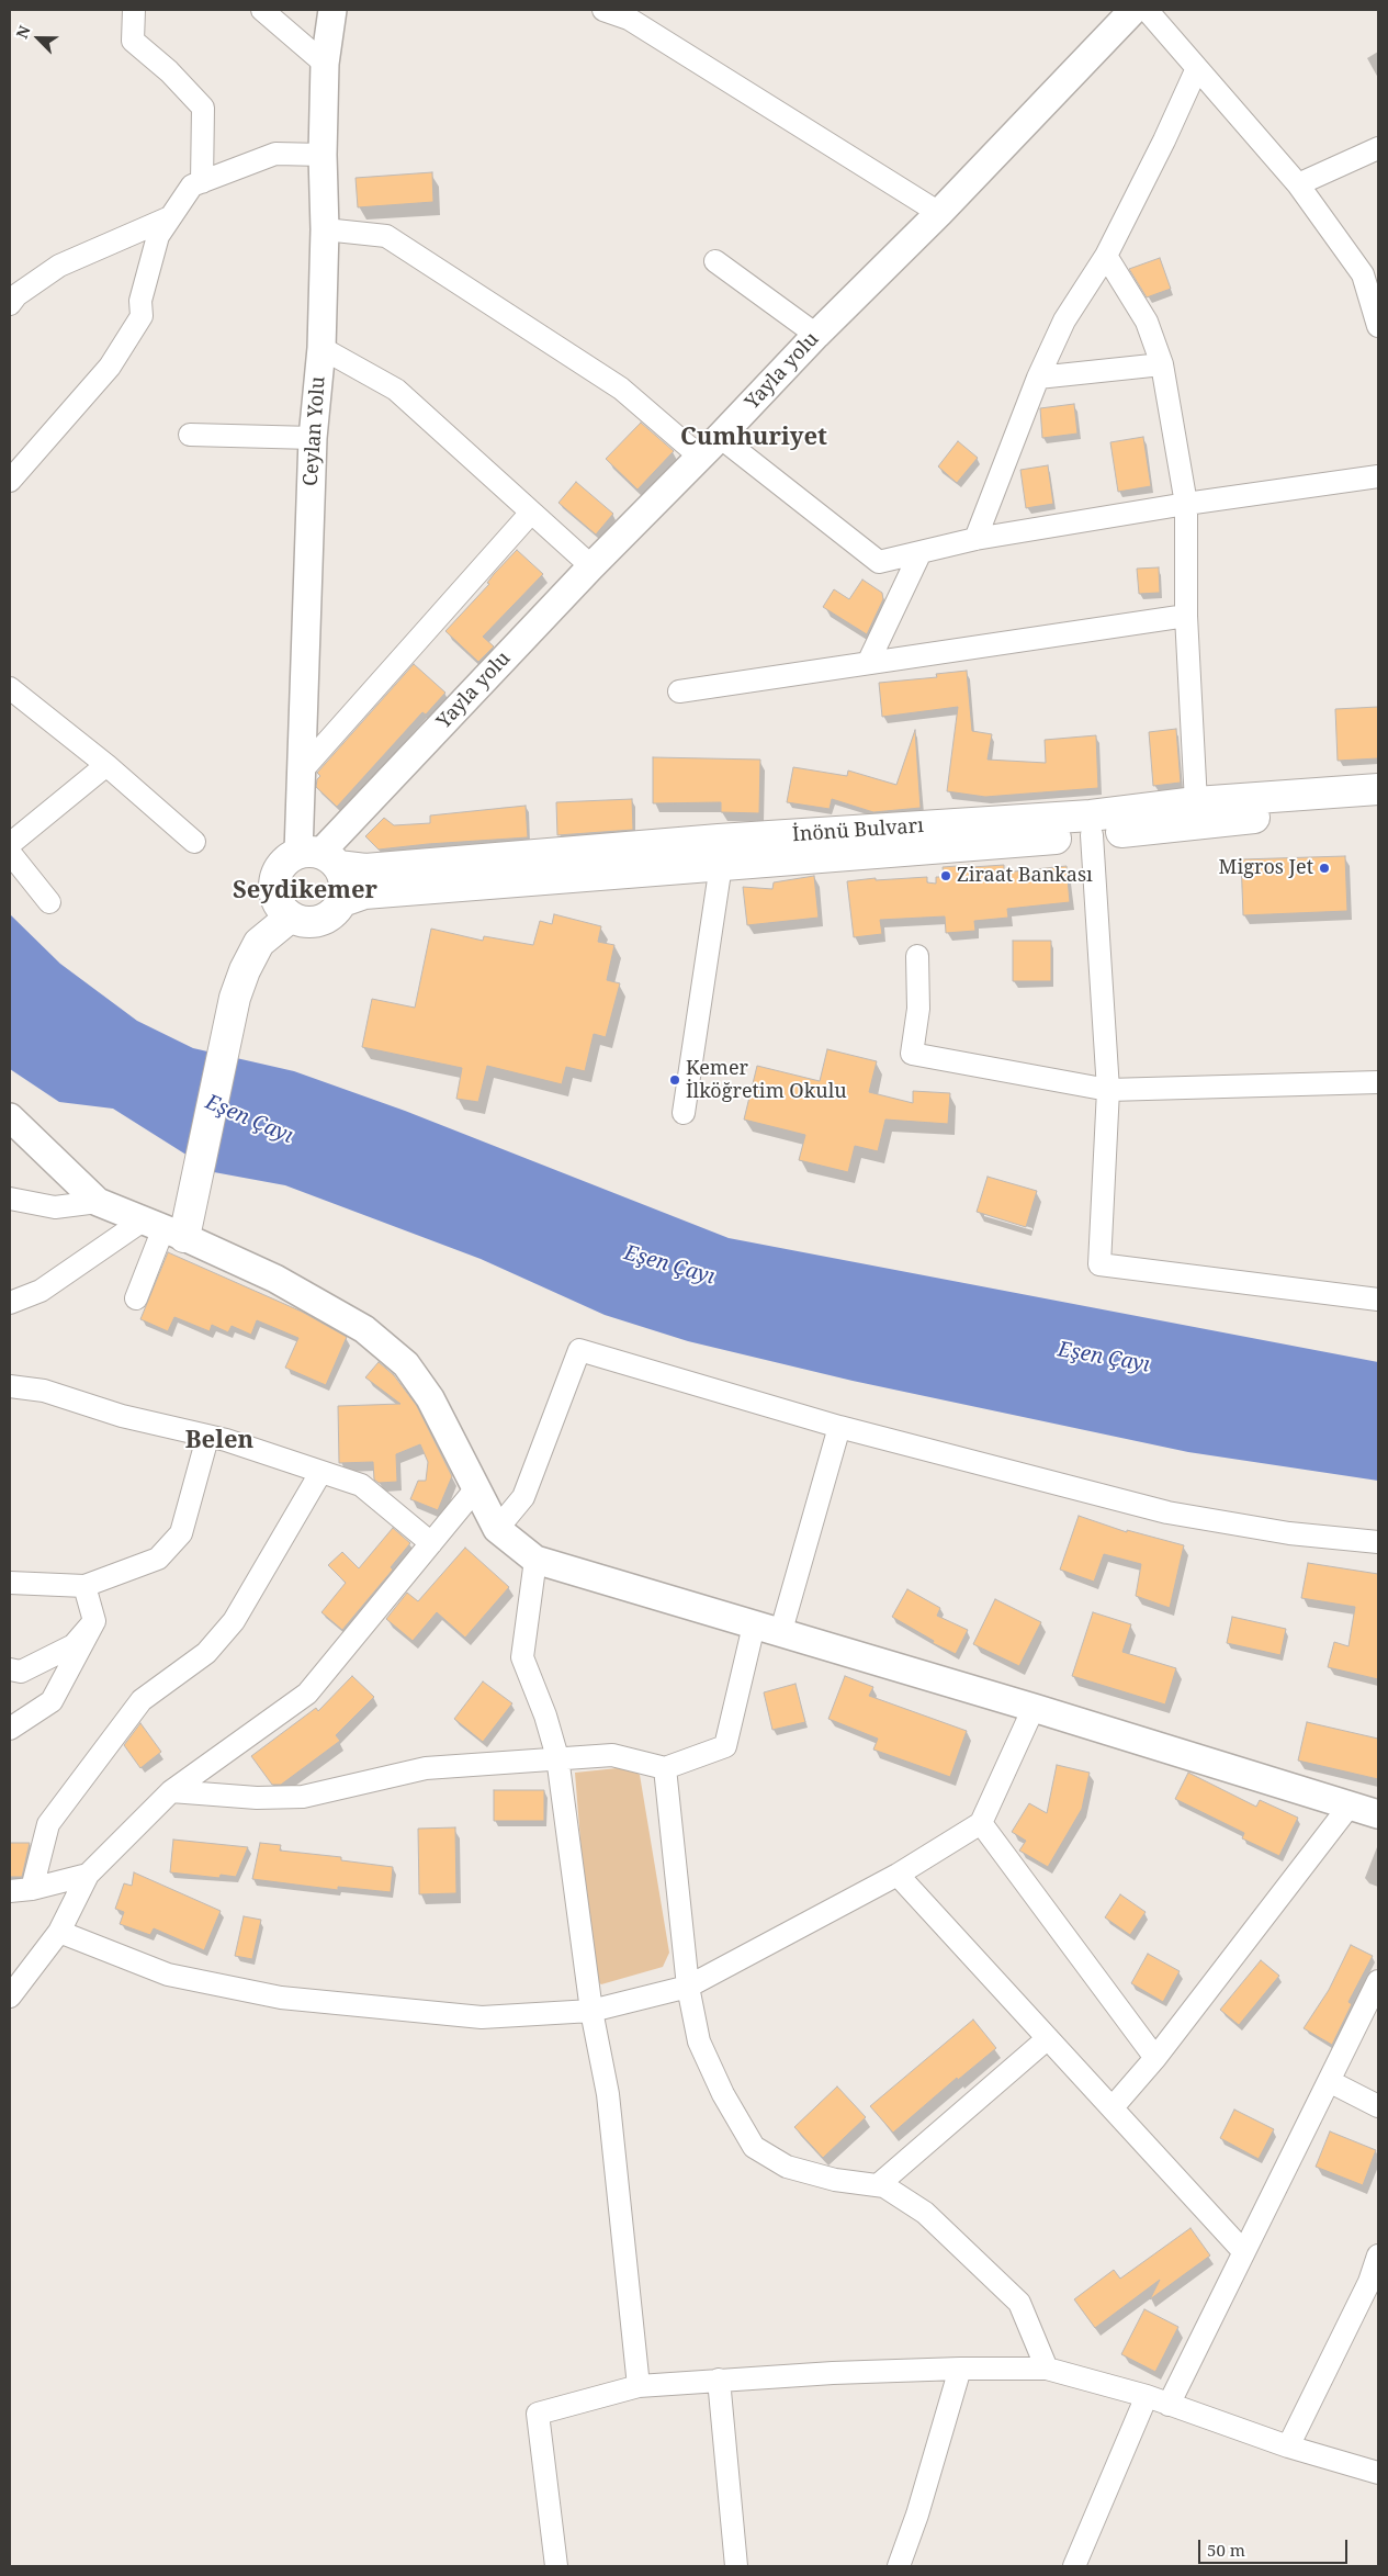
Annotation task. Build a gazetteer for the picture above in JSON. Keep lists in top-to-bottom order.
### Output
{
  "streets": {
    "main road": ["İnönü Bulvarı"],
    "street": ["Yayla yolu", "Ceylan Yolu"]
  },
  "crossings": [
    ["Yayla yolu", "Ceylan Yolu"],
    ["Yayla yolu", "İnönü Bulvarı"],
    ["Ceylan Yolu", "İnönü Bulvarı"]
  ],
  "districts": ["Cumhuriyet", "Seydikemer", "Belen"],
  "water": ["Eşen Çayı"],
  "places": ["Migros Jet", "Ziraat Bankası", "Kemer İlköğretim Okulu"],
  "scale_bar": "50 m",
  "north": "top left"
}
